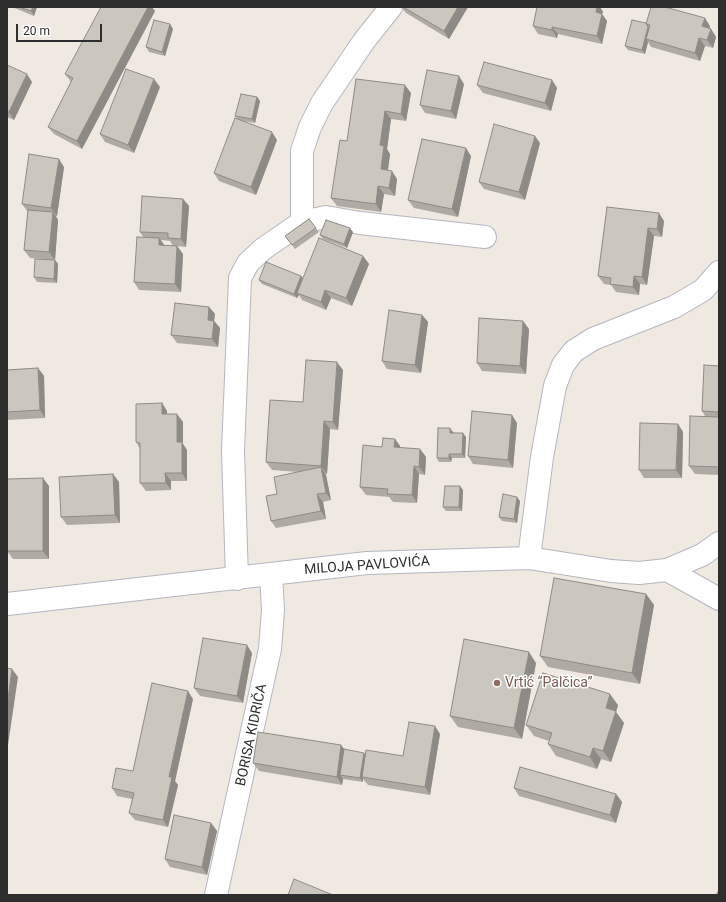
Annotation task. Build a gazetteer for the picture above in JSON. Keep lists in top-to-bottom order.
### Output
{
  "streets": {
    "street": ["MILOJA PAVLOVIĆA", "BORISA KIDRIČA"]
  },
  "crossings": [
    ["MILOJA PAVLOVIĆA", "BORISA KIDRIČA"]
  ],
  "places": ["Vrtić “Palčica”"],
  "scale_bar": "20 m"
}
